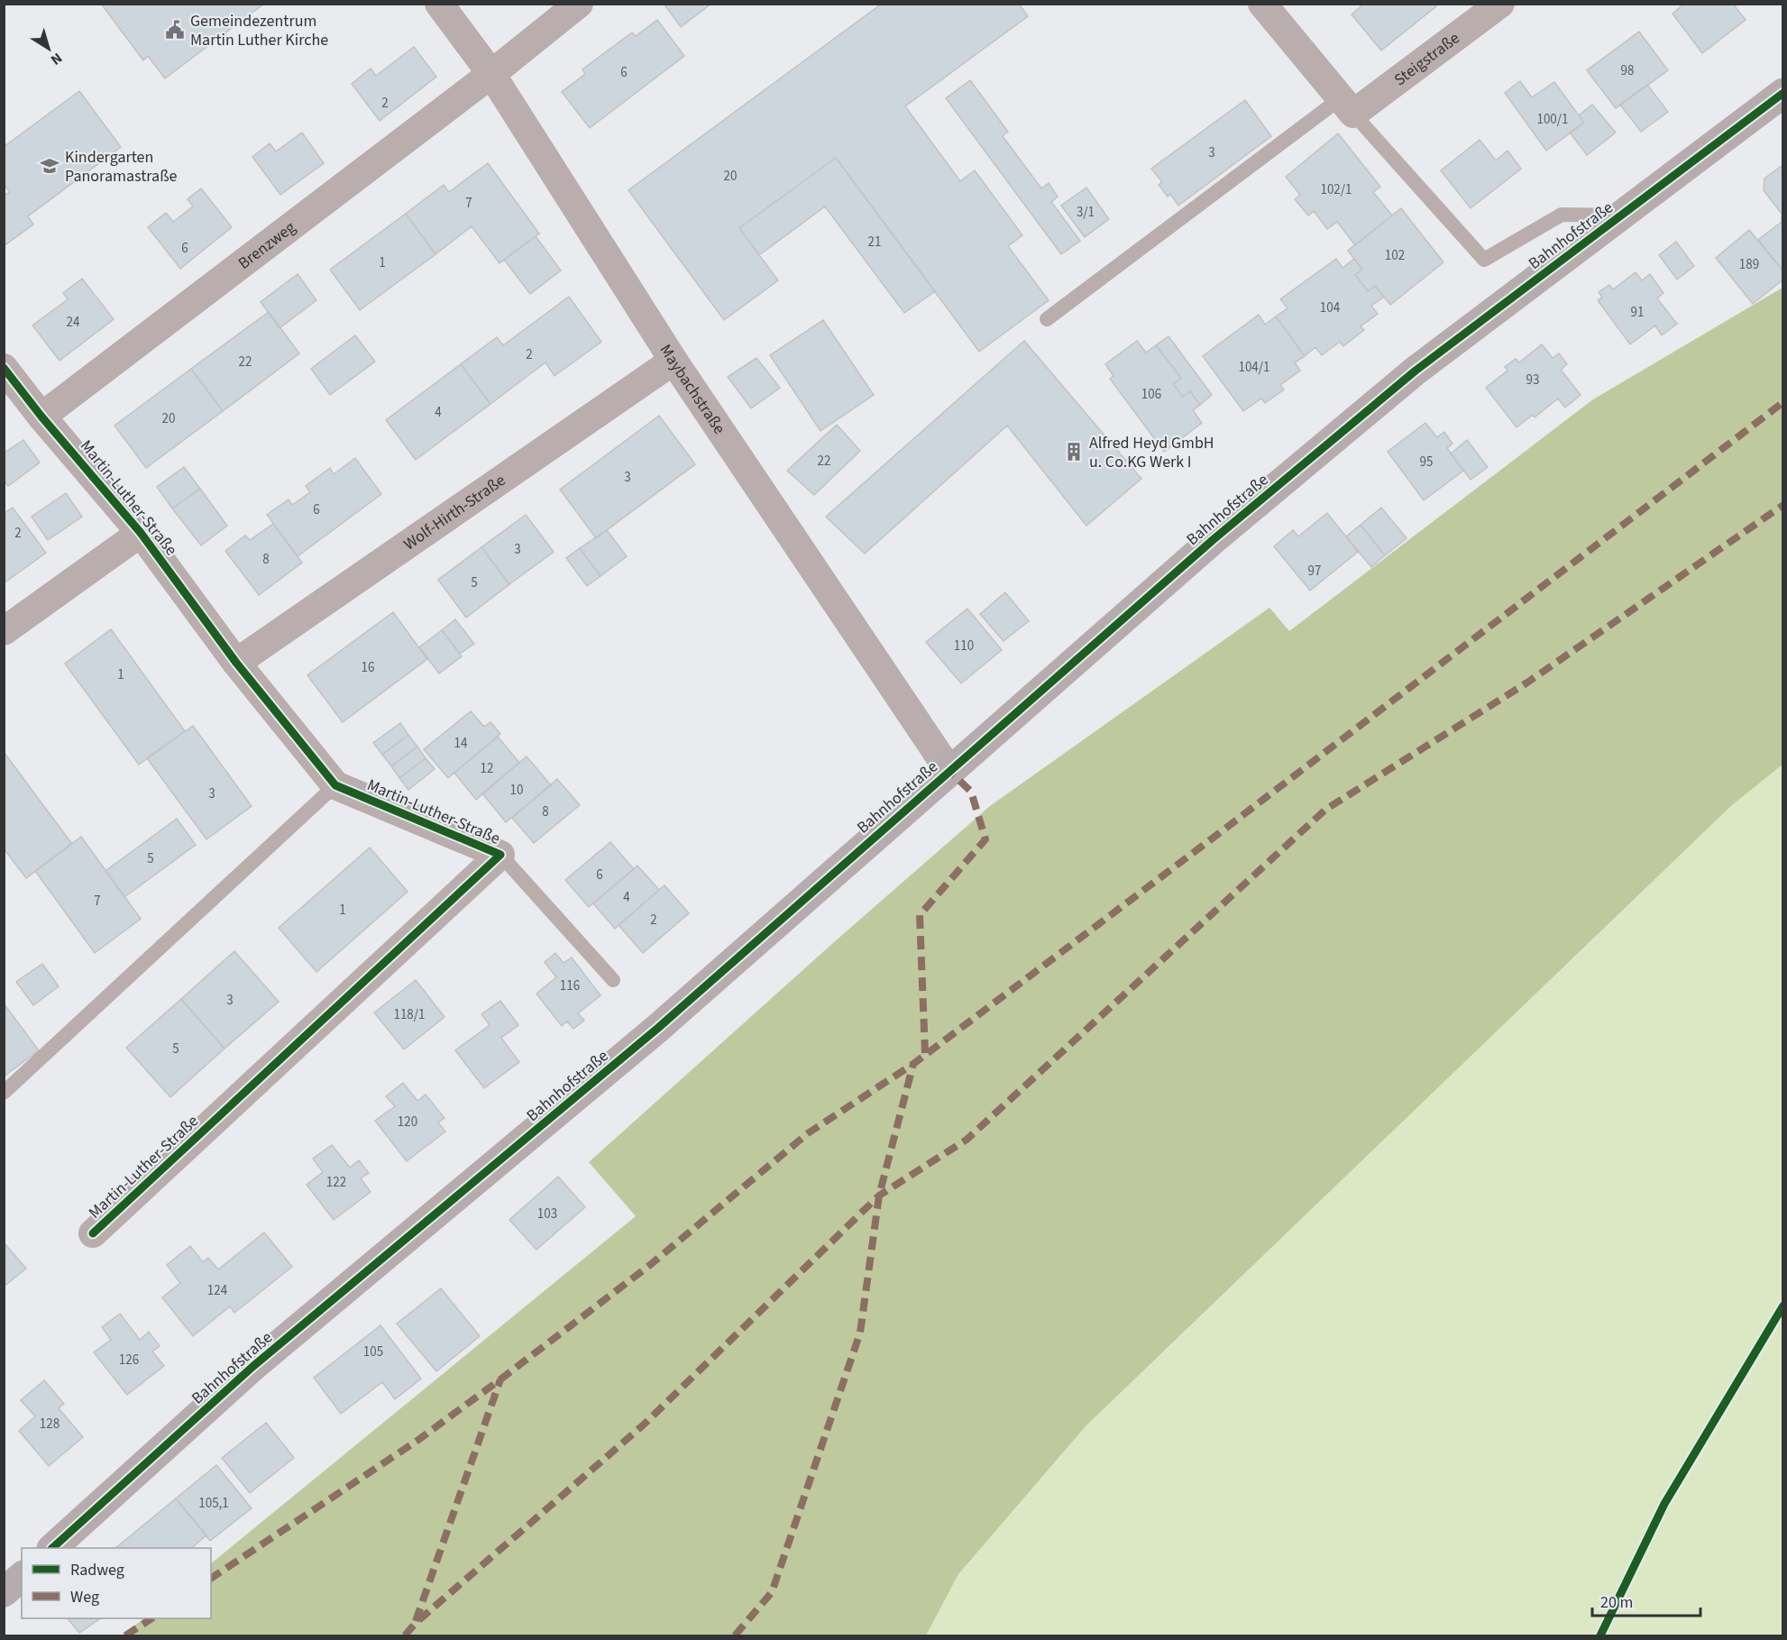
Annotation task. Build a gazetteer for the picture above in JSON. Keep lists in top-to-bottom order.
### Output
{
  "streets": {
    "street": [
      "Steigstraße",
      "Bahnhofstraße",
      "Brenzweg",
      "Maybachstraße",
      "Martin-Luther-Straße",
      "Wolf-Hirth-Straße"
    ]
  },
  "crossings": [
    ["Bahnhofstraße", "Maybachstraße"],
    ["Brenzweg", "Maybachstraße"],
    ["Brenzweg", "Martin-Luther-Straße"],
    ["Maybachstraße", "Wolf-Hirth-Straße"],
    ["Martin-Luther-Straße", "Wolf-Hirth-Straße"]
  ],
  "places": {
    "public building": ["Gemeindezentrum Martin Luther Kirche"],
    "school or university": ["Kindergarten Panoramastraße"],
    "building": ["Alfred Heyd GmbH u. Co.KG Werk I"]
  },
  "house_numbers": [
    "98",
    "6",
    "2",
    "100/1",
    "3",
    "20",
    "102/1",
    "7",
    "3/1",
    "21",
    "6",
    "102",
    "1",
    "189",
    "104",
    "91",
    "24",
    "2",
    "22",
    "104/1",
    "93",
    "106",
    "4",
    "20",
    "22",
    "95",
    "3",
    "6",
    "2",
    "3",
    "8",
    "97",
    "5",
    "110",
    "16",
    "1",
    "14",
    "12",
    "10",
    "3",
    "8",
    "5",
    "6",
    "4",
    "7",
    "1",
    "2",
    "116",
    "3",
    "118/1",
    "5",
    "120",
    "122",
    "103",
    "124",
    "105",
    "126",
    "128",
    "105,1"
  ],
  "legend": ["Radweg", "Weg"],
  "scale_bar": "20 m",
  "north": "bottom right"
}
